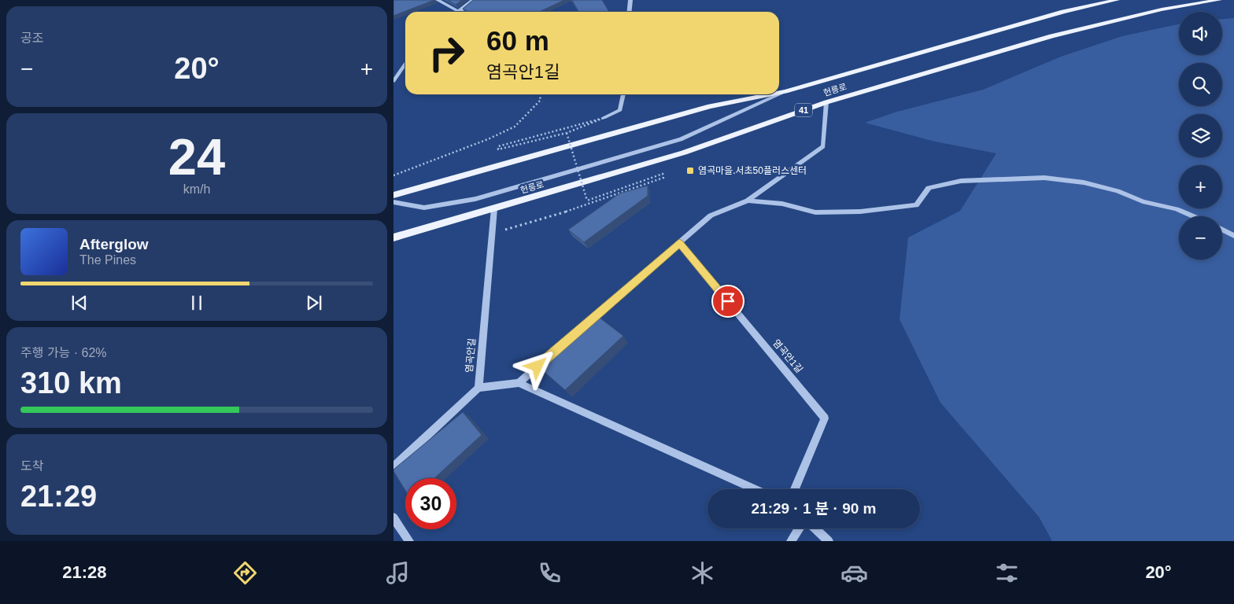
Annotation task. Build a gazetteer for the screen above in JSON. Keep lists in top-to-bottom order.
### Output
{
  "streets": {
    "main road": ["헌릉로", "41"],
    "street": ["염곡안길", "염곡안1길"]
  },
  "crossings": [
    ["헌릉로", "염곡안길"]
  ],
  "places": {
    "transit": ["염곡마을.서초50플러스센터"]
  },
  "page": {
    "tile": [
      "공조",
      ["24", "km/h"],
      ["주행 가능 · 62%", "310 km"],
      ["도착", "21:29"]
    ],
    "map_buttons": ["+", "−"],
    "turn": ["60 m", "염곡안1길"],
    "heat": ["−", "20°", "+"],
    "song": ["Afterglow", "The Pines"],
    "limit": "30",
    "trip": "21:29 · 1 분 · 90 m",
    "tabs": ["21:28", "20°"]
  }
}
